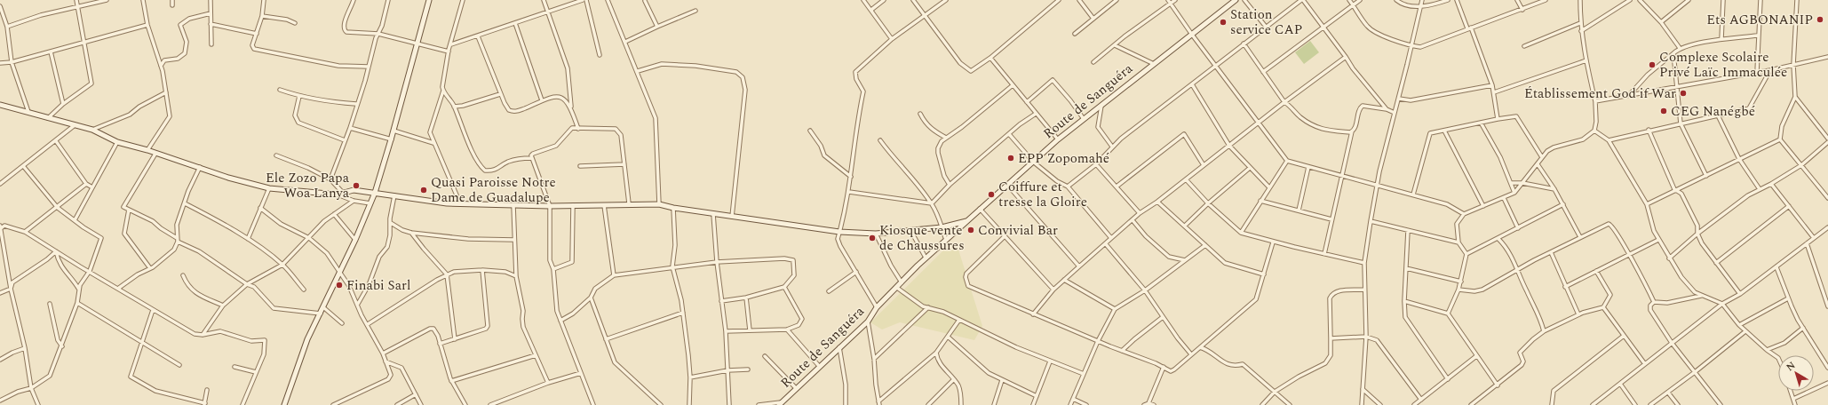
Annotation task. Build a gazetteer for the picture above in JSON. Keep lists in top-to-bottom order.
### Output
{
  "streets": {
    "street": ["Route de Sanguéra"]
  },
  "places": [
    "Ets AGBONANIP",
    "Station service CAP",
    "Complexe Scolaire Privé Laïc Immaculée",
    "Établissement God if War",
    "CEG Nanégbé",
    "EPP Zopomahé",
    "Ele Zozo Papa Woa Lanya",
    "Quasi Paroisse Notre Dame de Guadalupe",
    "Coiffure et tresse la Gloire",
    "Convivial Bar",
    "Kiosque vente de Chaussures",
    "Finabi Sarl"
  ],
  "north": "top left"
}
